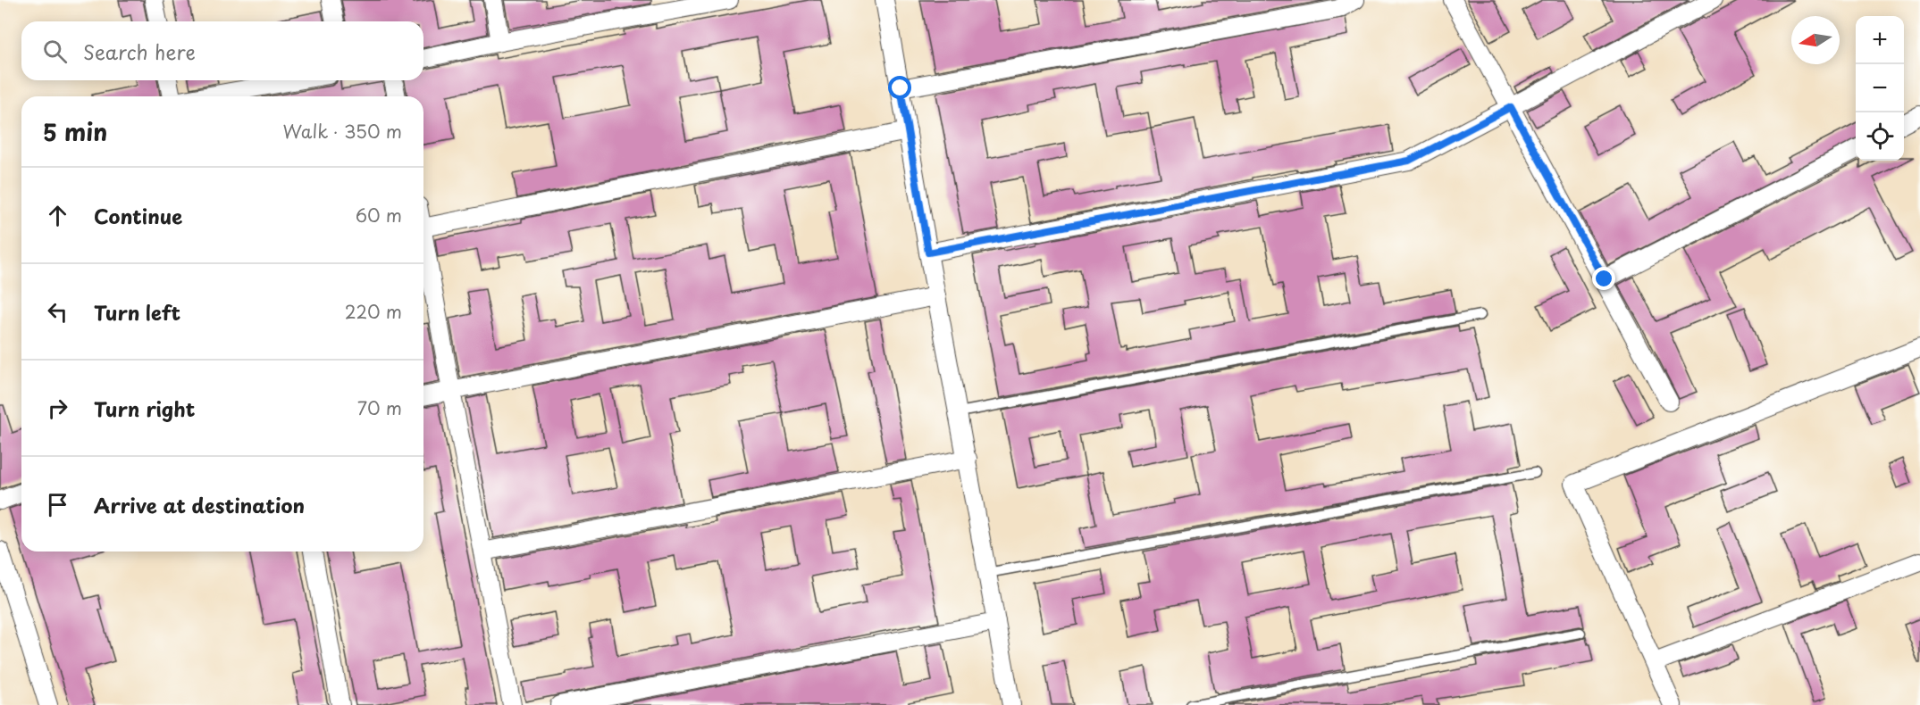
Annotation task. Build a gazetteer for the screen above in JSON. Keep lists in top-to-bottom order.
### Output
{
  "north": "left",
  "page": {
    "map_buttons": ["+", "−"],
    "search": "Search here",
    "heading": ["5 min", "Walk · 350 m"],
    "list": [
      ["Continue", "60 m"],
      ["Turn left", "220 m"],
      ["Turn right", "70 m"],
      "Arrive at destination"
    ]
  }
}
